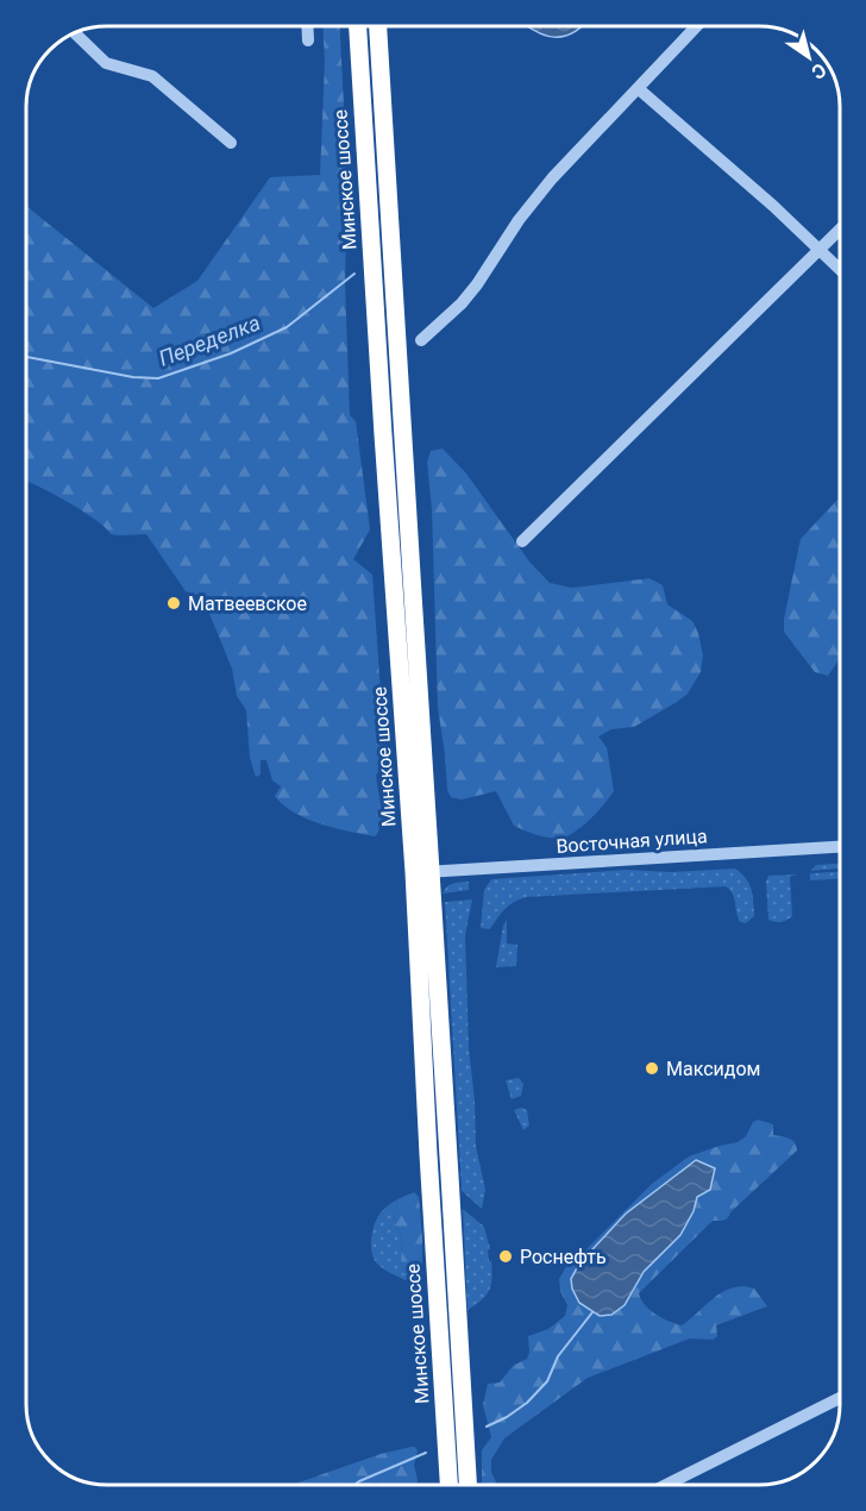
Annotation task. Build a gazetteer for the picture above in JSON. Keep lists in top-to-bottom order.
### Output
{
  "streets": {
    "highway": ["Минское шоссе"],
    "street": ["Восточная улица"]
  },
  "crossings": [
    ["Минское шоссе", "Восточная улица"]
  ],
  "water": ["Переделка"],
  "places": ["Матвеевское", "Максидом", "Роснефть"],
  "north": "bottom right"
}
